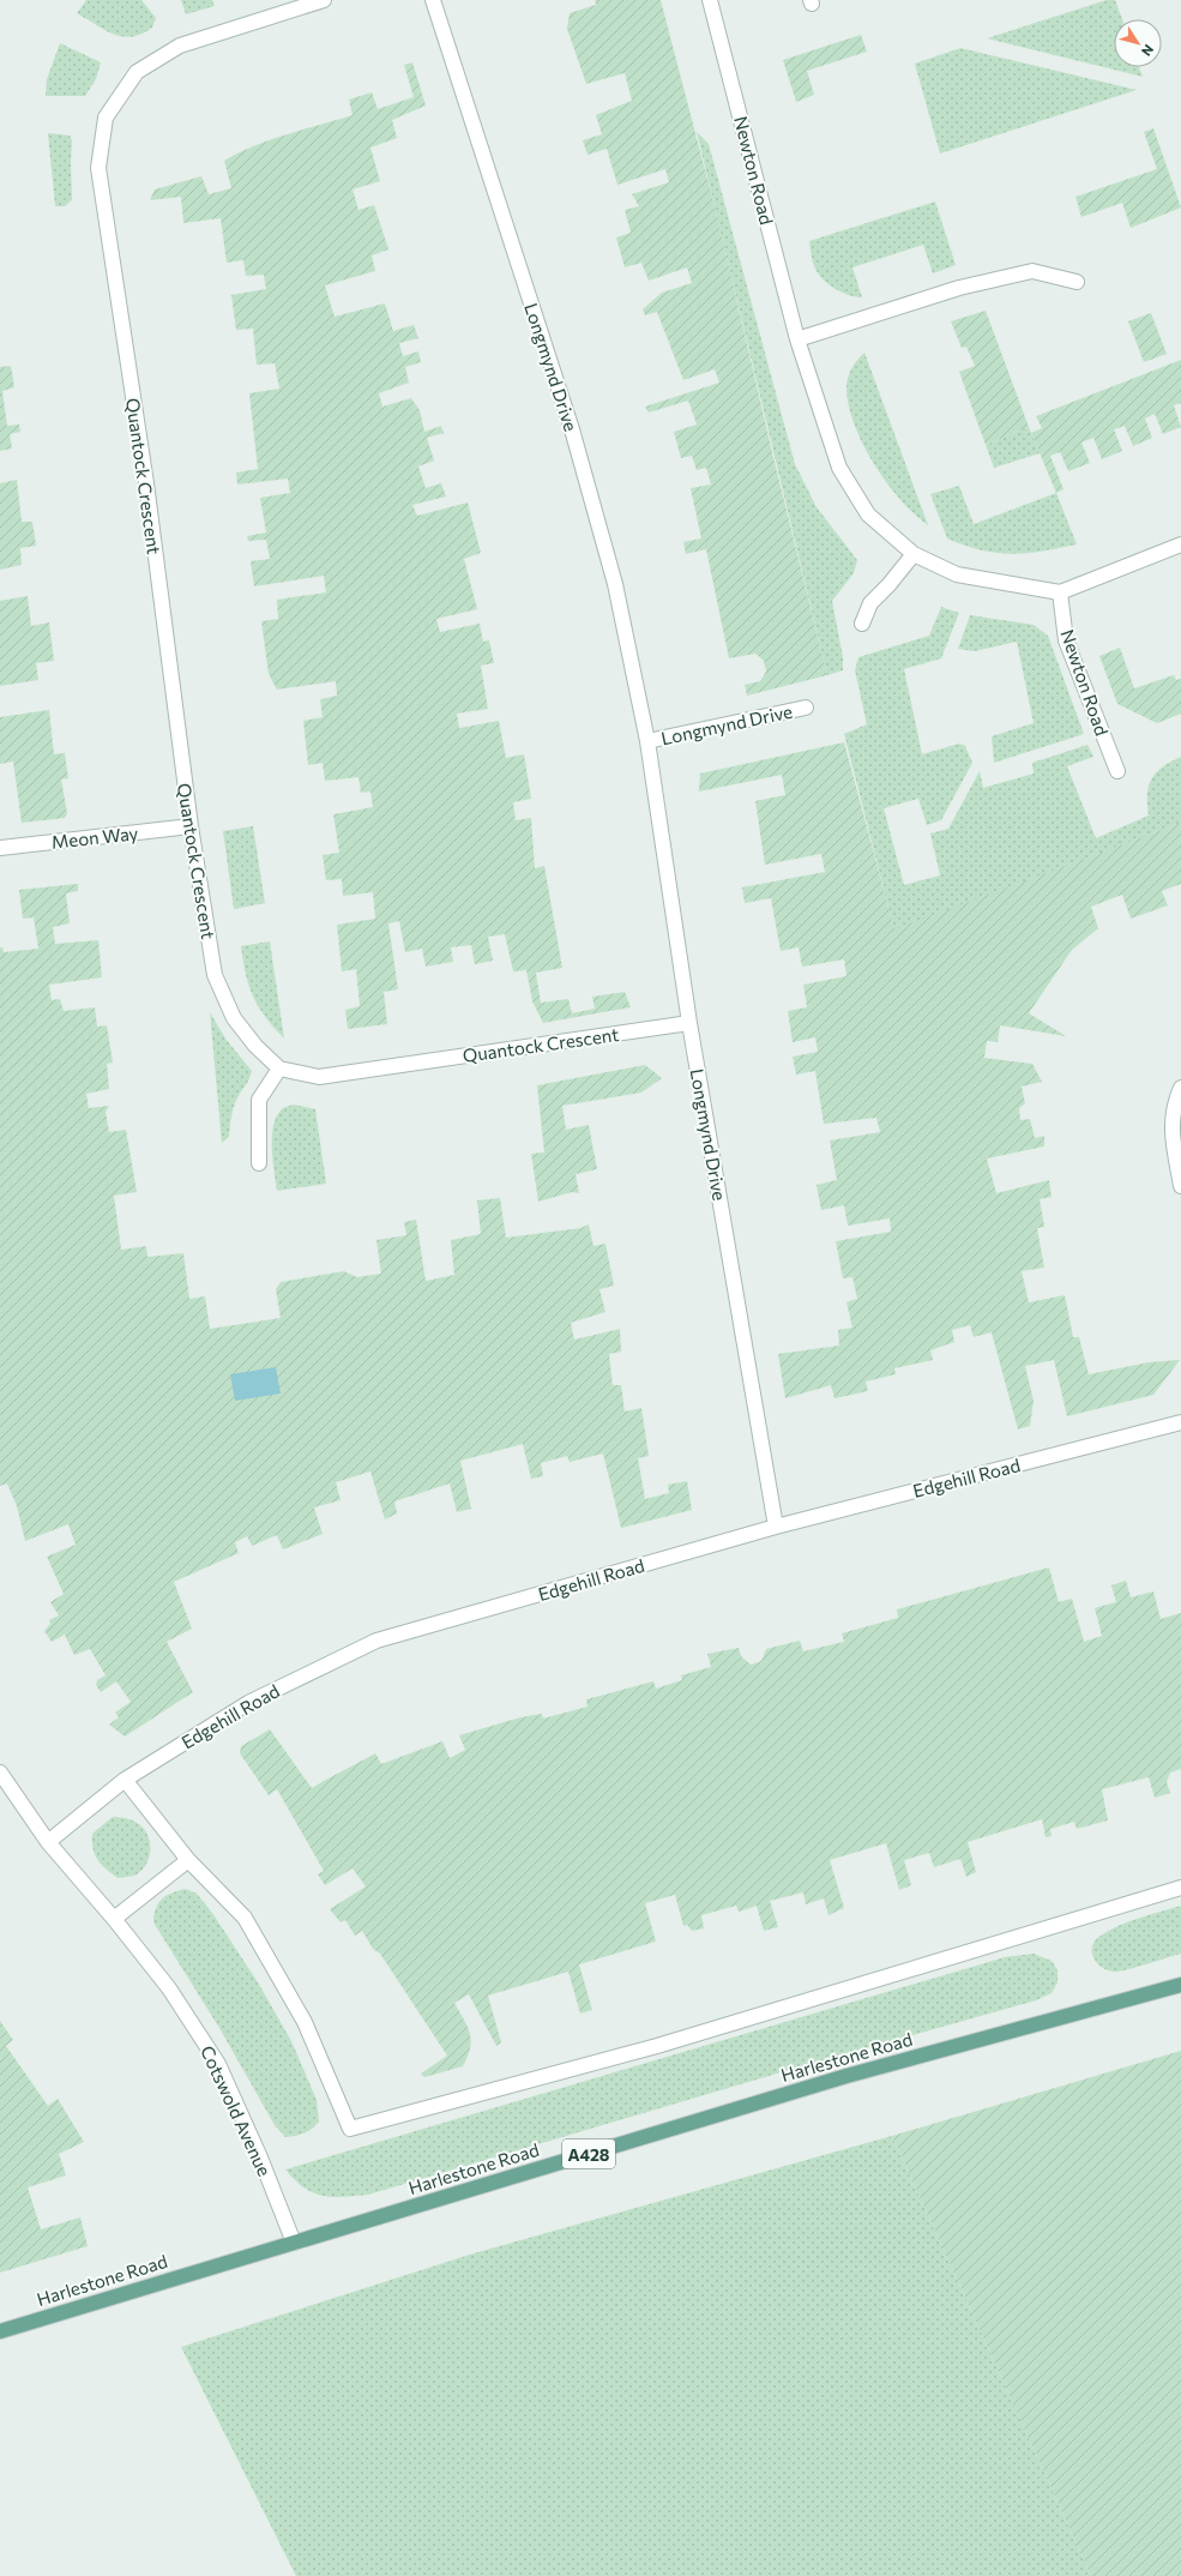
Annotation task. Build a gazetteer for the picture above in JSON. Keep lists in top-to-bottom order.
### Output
{
  "streets": {
    "main road": ["Harlestone Road", "A428"],
    "street": [
      "Newton Road",
      "Longmynd Drive",
      "Quantock Crescent",
      "Meon Way",
      "Edgehill Road",
      "Cotswold Avenue"
    ]
  },
  "crossings": [
    ["Longmynd Drive", "Quantock Crescent"],
    ["Longmynd Drive", "Edgehill Road"],
    ["Quantock Crescent", "Meon Way"],
    ["Edgehill Road", "Cotswold Avenue"],
    ["Harlestone Road", "Cotswold Avenue"]
  ],
  "north": "bottom right"
}
